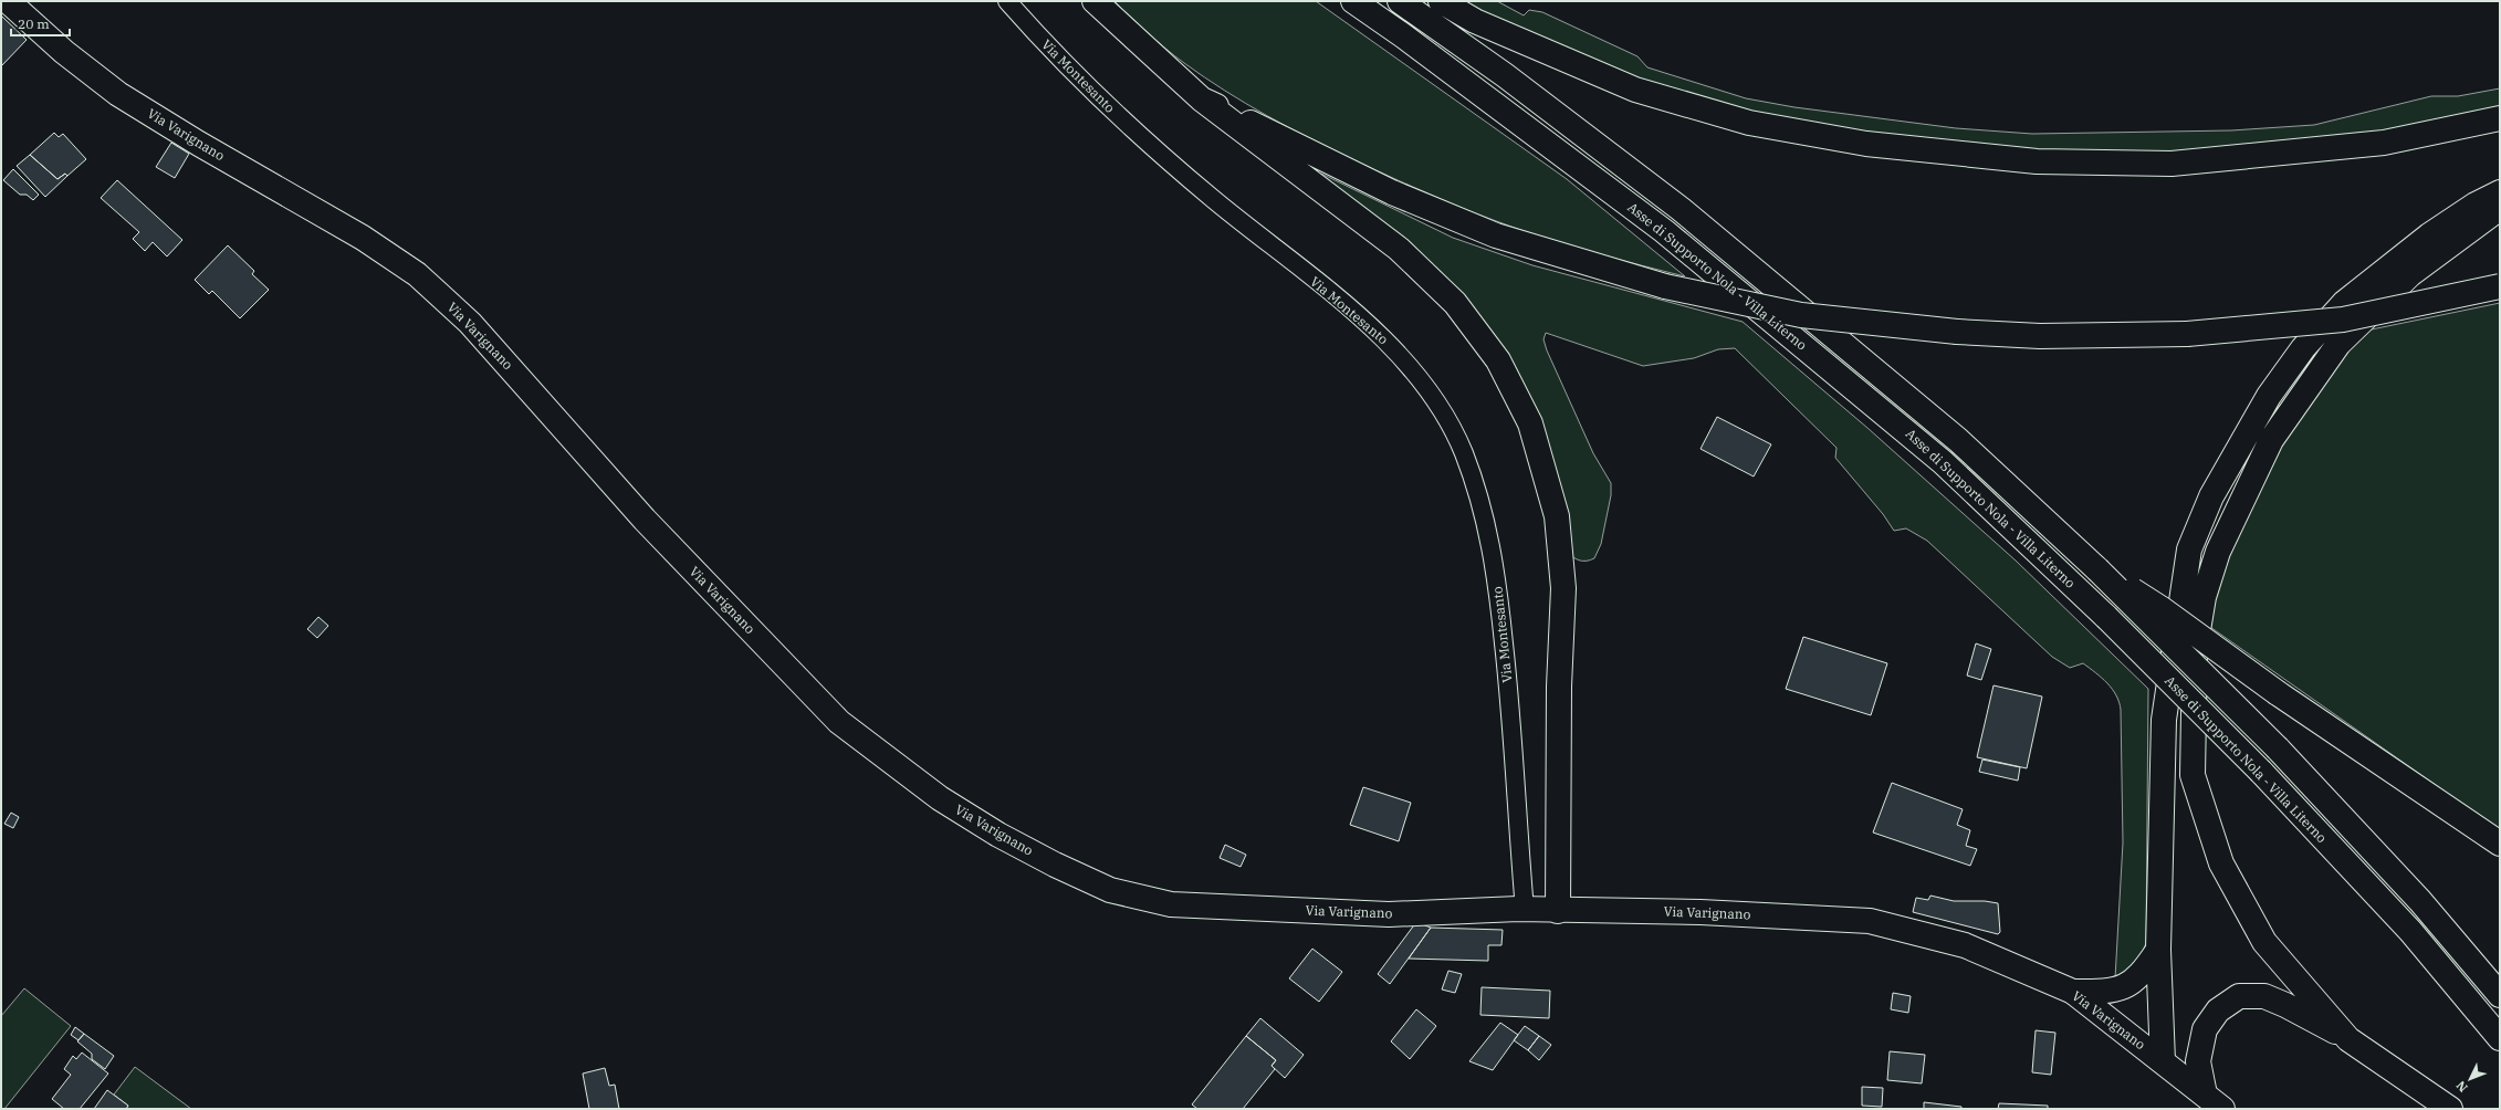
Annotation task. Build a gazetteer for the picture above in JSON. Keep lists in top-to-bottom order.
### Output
{
  "streets": {
    "main road": ["Via Varignano", "Asse di Supporto Nola - Villa Literno"],
    "street": ["Via Montesanto"]
  },
  "crossings": [
    ["Via Montesanto", "Via Varignano"]
  ],
  "scale_bar": "20 m",
  "north": "bottom left"
}
